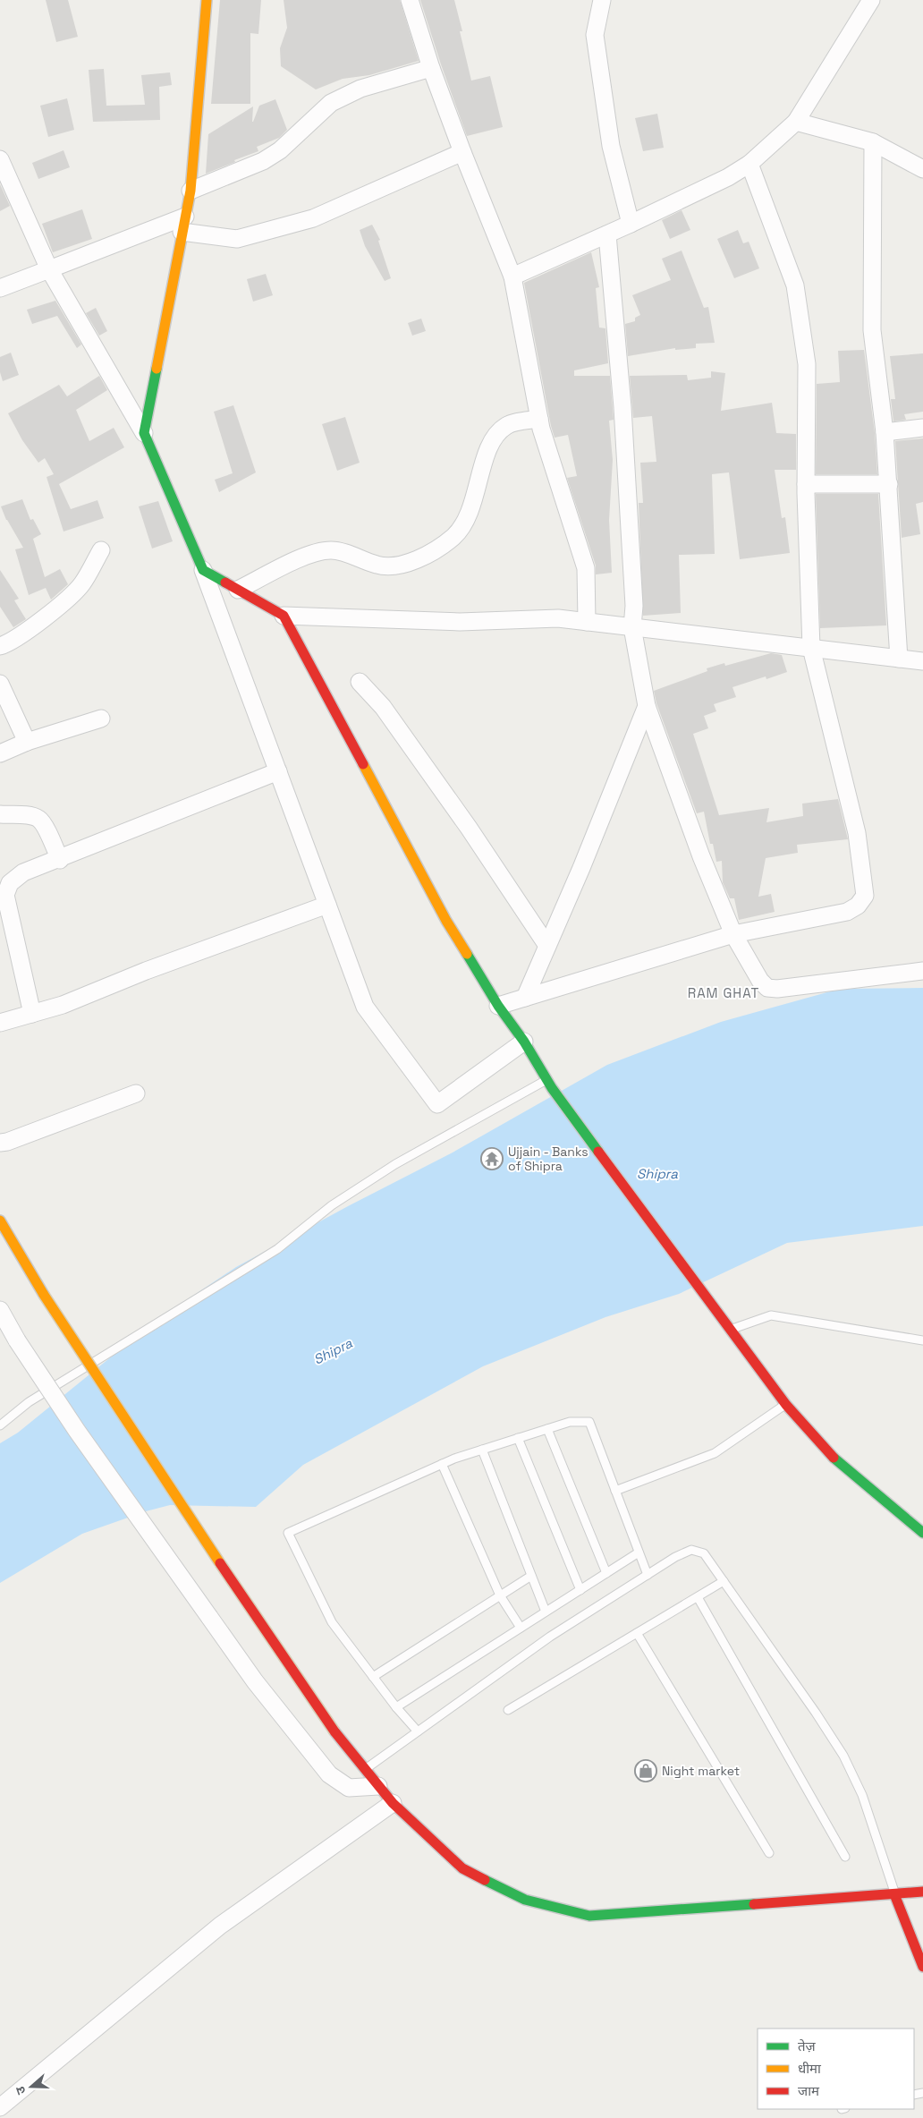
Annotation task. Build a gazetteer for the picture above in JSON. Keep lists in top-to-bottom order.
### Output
{
  "districts": ["RAM GHAT"],
  "water": ["Shipra"],
  "places": {
    "temple": ["Ujjain - Banks of Shipra"],
    "shop": ["Night market"]
  },
  "legend": ["तेज़", "धीमा", "जाम"],
  "north": "left"
}
